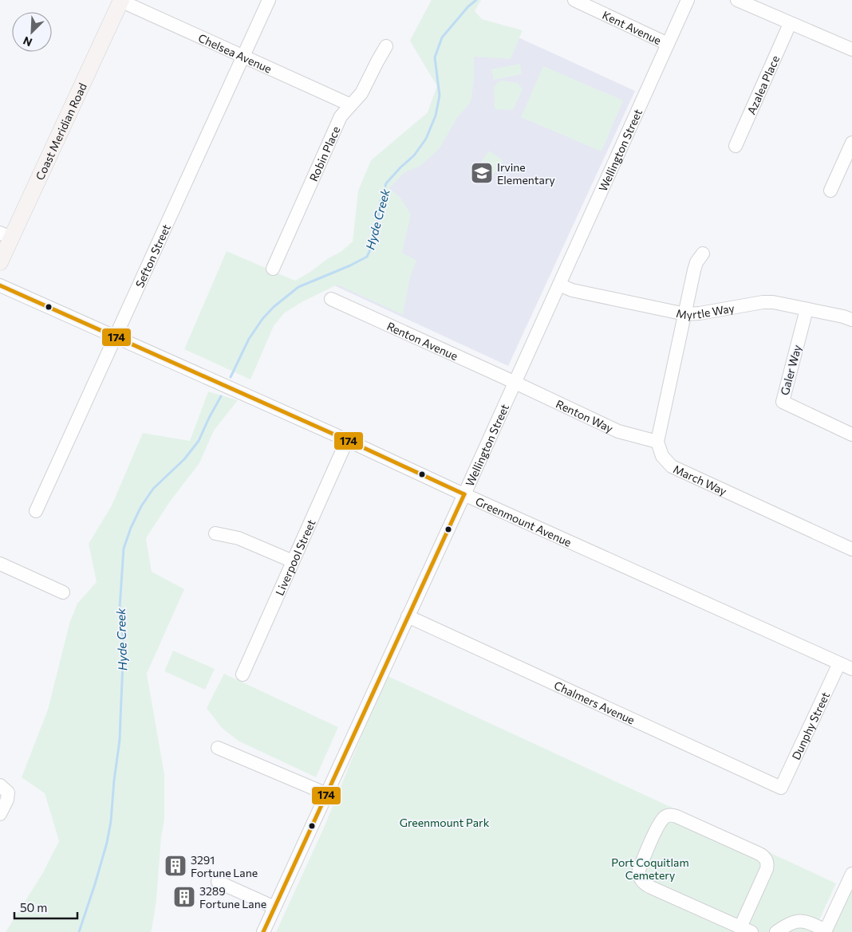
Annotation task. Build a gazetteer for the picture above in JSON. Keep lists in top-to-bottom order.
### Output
{
  "streets": {
    "main road": ["Coast Meridian Road"],
    "street": [
      "Kent Avenue",
      "Chelsea Avenue",
      "Azalea Place",
      "Wellington Street",
      "Robin Place",
      "Sefton Street",
      "Myrtle Way",
      "Renton Avenue",
      "Galer Way",
      "Renton Way",
      "March Way",
      "Greenmount Avenue",
      "Liverpool Street",
      "Chalmers Avenue",
      "Dunphy Street"
    ]
  },
  "crossings": [
    ["Kent Avenue", "Wellington Street"],
    ["Chelsea Avenue", "Coast Meridian Road"],
    ["Chelsea Avenue", "Robin Place"],
    ["Chelsea Avenue", "Sefton Street"],
    ["Wellington Street", "Myrtle Way"],
    ["Wellington Street", "Renton Avenue"],
    ["Wellington Street", "Renton Way"],
    ["Wellington Street", "Greenmount Avenue"],
    ["Wellington Street", "Chalmers Avenue"],
    ["Sefton Street", "Greenmount Avenue"],
    ["Myrtle Way", "Galer Way"],
    ["Renton Avenue", "Renton Way"],
    ["Renton Way", "March Way"],
    ["Greenmount Avenue", "Liverpool Street"],
    ["Greenmount Avenue", "Dunphy Street"],
    ["Chalmers Avenue", "Dunphy Street"]
  ],
  "water": ["Hyde Creek"],
  "parks": ["Greenmount Park", "Port Coquitlam Cemetery"],
  "places": {
    "school or university": ["Irvine Elementary"],
    "building": ["3291 Fortune Lane", "3289 Fortune Lane"]
  },
  "lines": ["transit line 174"],
  "scale_bar": "50 m",
  "north": "bottom left"
}
